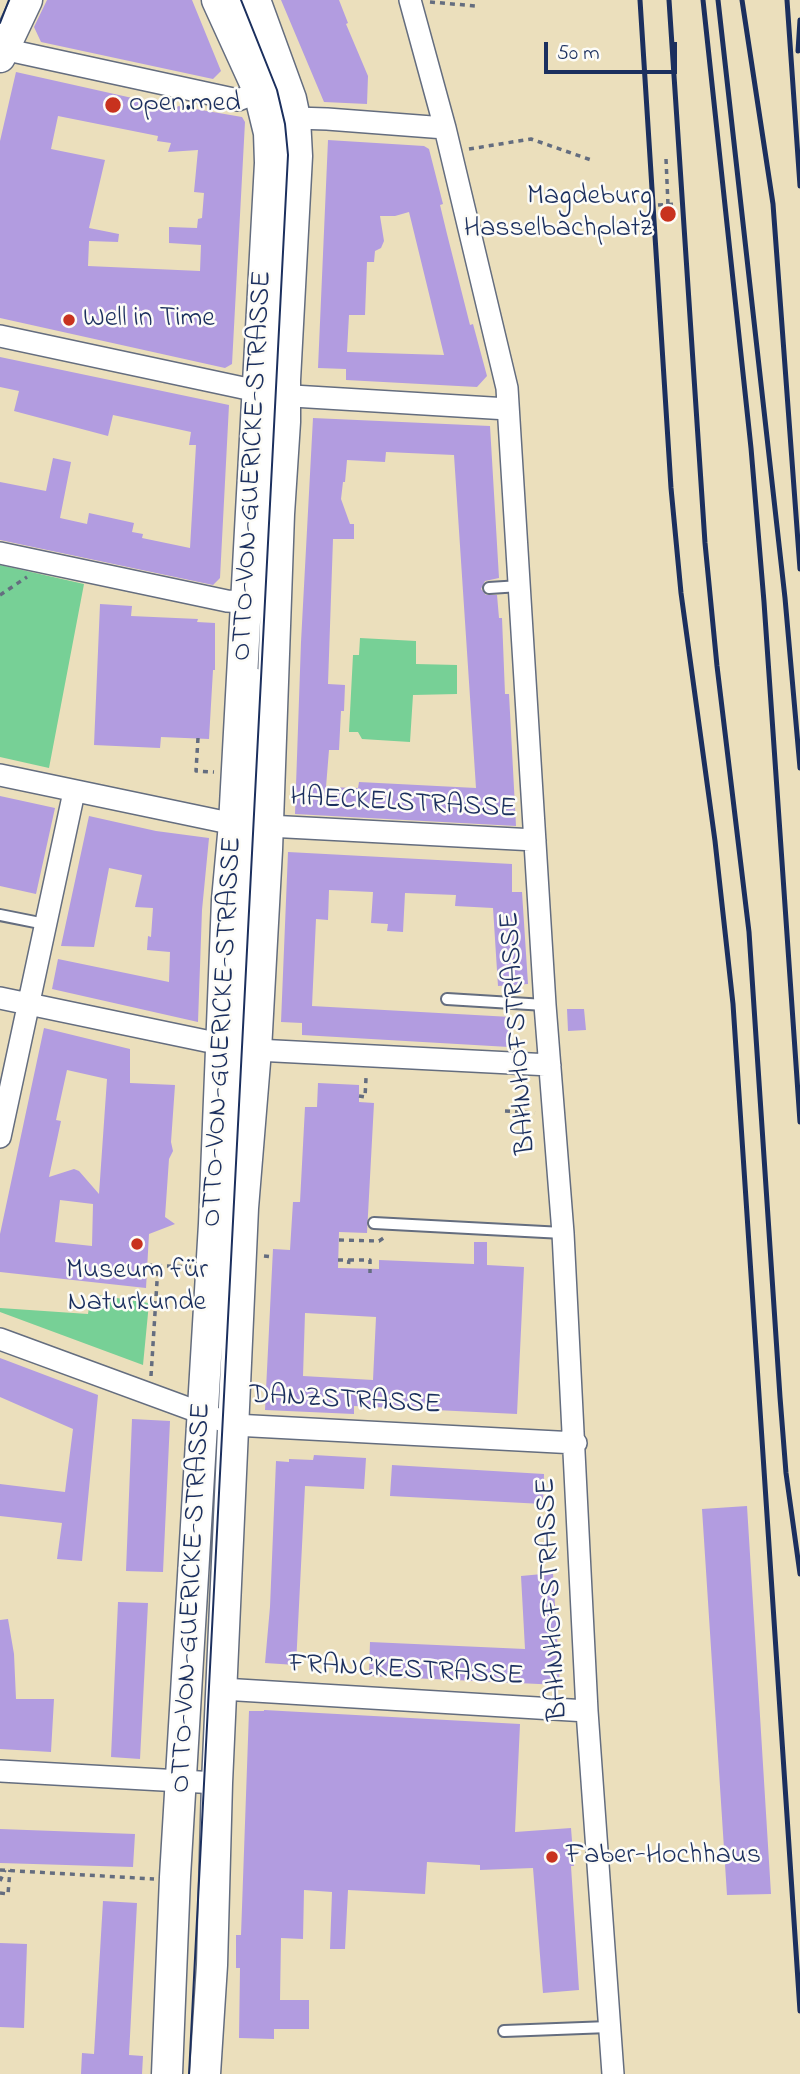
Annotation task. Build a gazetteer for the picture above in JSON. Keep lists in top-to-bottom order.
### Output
{
  "streets": {
    "street": [
      "OTTO-VON-GUERICKE-STRASSE",
      "HAECKELSTRASSE",
      "BAHNHOFSTRASSE",
      "DANZSTRASSE",
      "FRANCKESTRASSE"
    ]
  },
  "crossings": [
    ["OTTO-VON-GUERICKE-STRASSE", "HAECKELSTRASSE"],
    ["OTTO-VON-GUERICKE-STRASSE", "DANZSTRASSE"],
    ["OTTO-VON-GUERICKE-STRASSE", "FRANCKESTRASSE"],
    ["HAECKELSTRASSE", "BAHNHOFSTRASSE"],
    ["BAHNHOFSTRASSE", "DANZSTRASSE"],
    ["BAHNHOFSTRASSE", "FRANCKESTRASSE"]
  ],
  "places": [
    "open.med",
    "Magdeburg Hasselbachplatz",
    "Well in Time",
    "Museum für Naturkunde",
    "Faber-Hochhaus"
  ],
  "scale_bar": "50 m"
}
